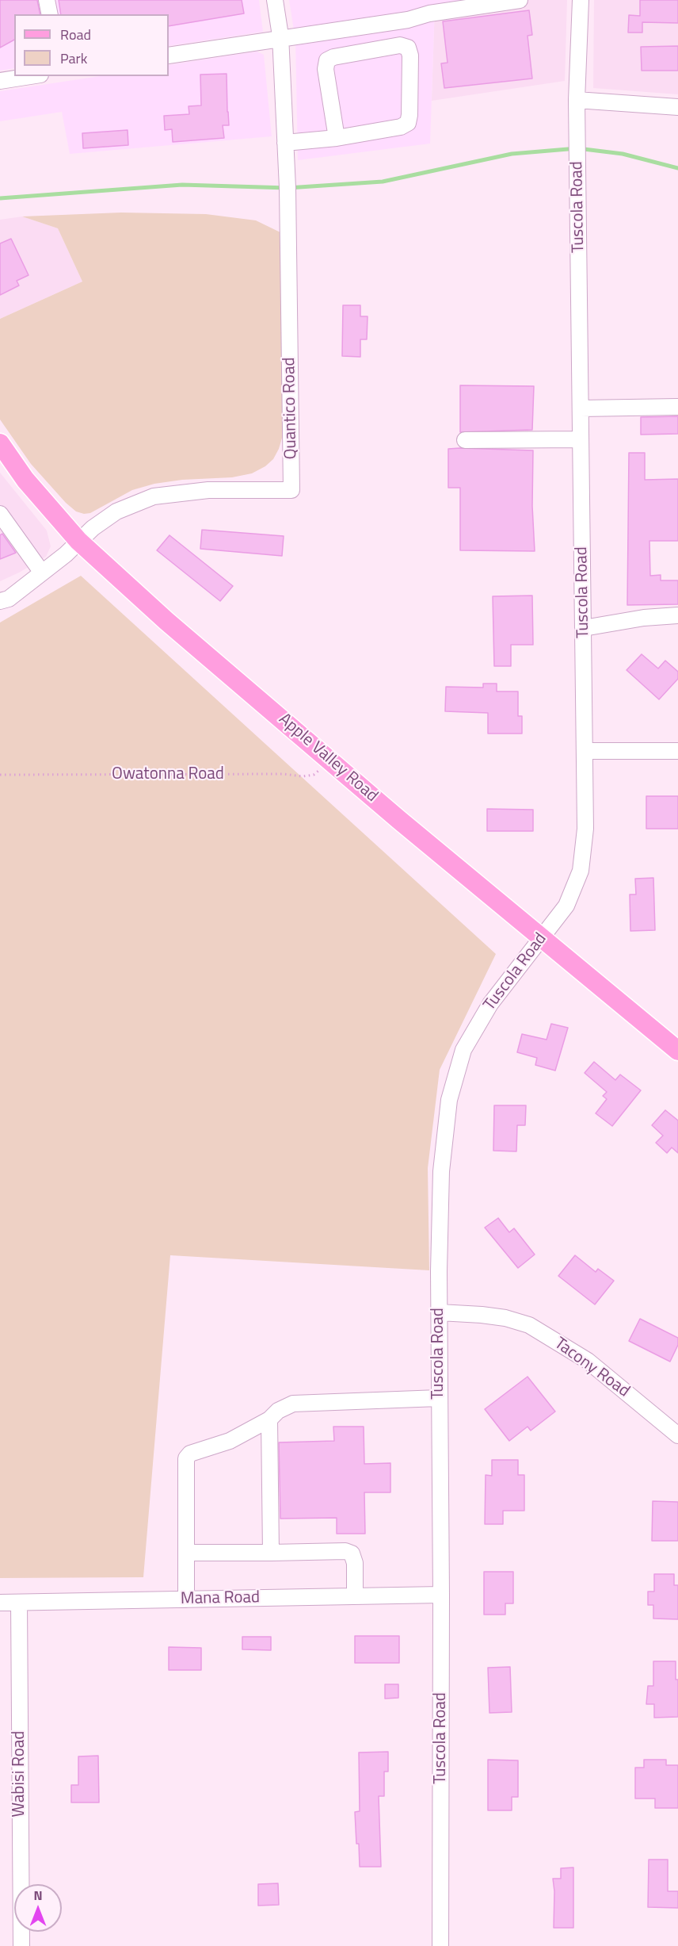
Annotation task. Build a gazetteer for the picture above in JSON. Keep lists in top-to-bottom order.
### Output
{
  "streets": {
    "main road": ["Apple Valley Road"],
    "street": [
      "Tuscola Road",
      "Quantico Road",
      "Tacony Road",
      "Mana Road",
      "Wabisi Road"
    ],
    "path": ["Owatonna Road"]
  },
  "crossings": [
    ["Tuscola Road", "Apple Valley Road"],
    ["Tuscola Road", "Tacony Road"],
    ["Tuscola Road", "Mana Road"],
    ["Quantico Road", "Apple Valley Road"],
    ["Apple Valley Road", "Owatonna Road"],
    ["Mana Road", "Wabisi Road"]
  ],
  "legend": ["Road", "Park"],
  "north": "top"
}
